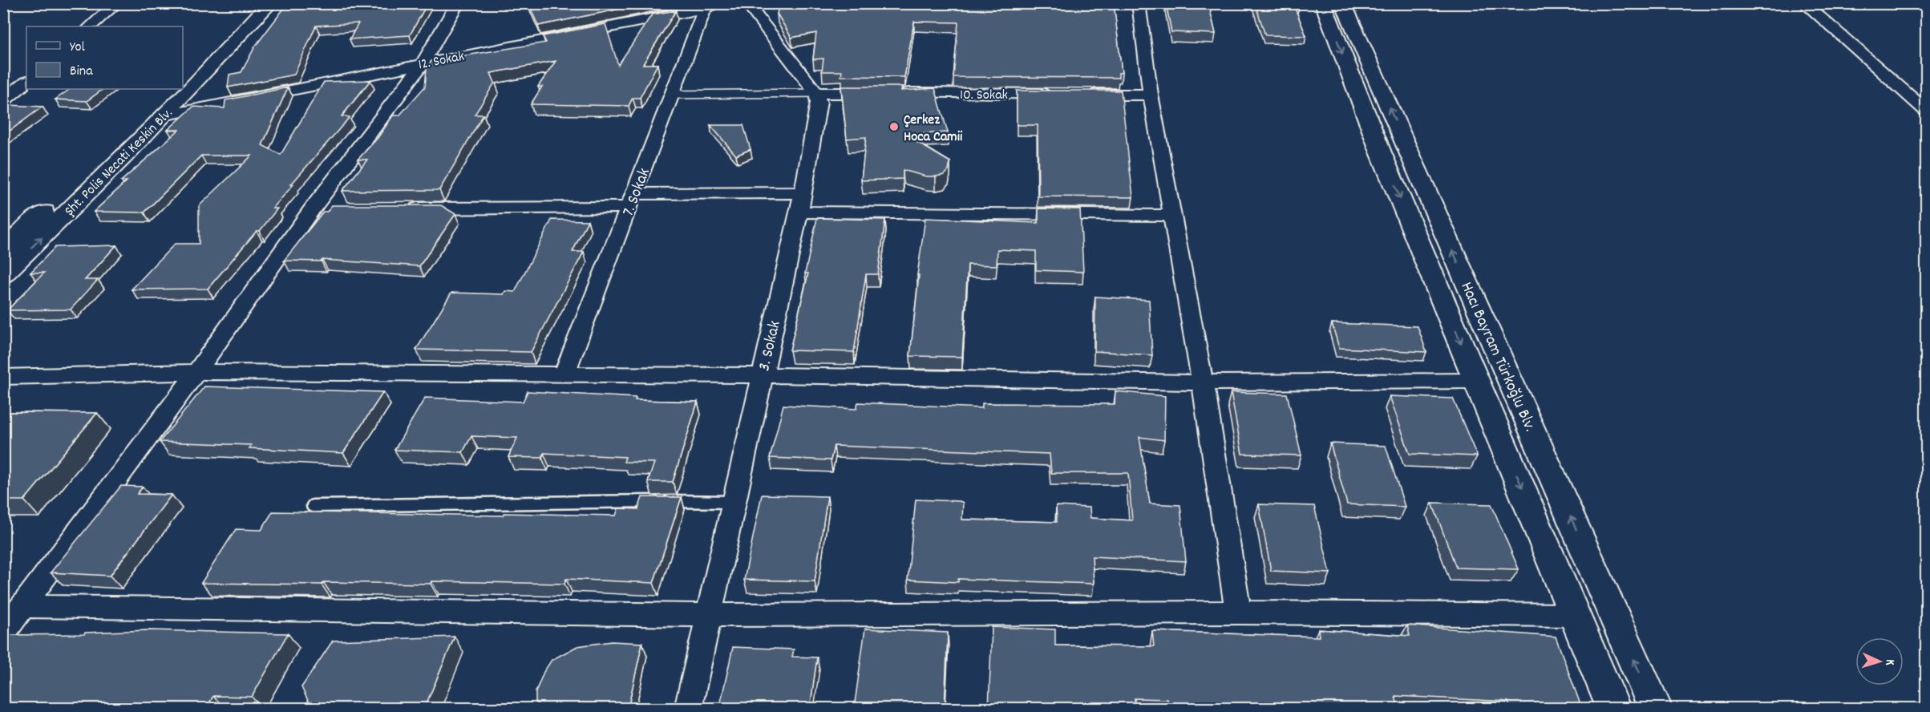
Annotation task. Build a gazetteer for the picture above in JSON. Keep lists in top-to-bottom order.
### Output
{
  "streets": {
    "street": [
      "12. Sokak",
      "10. Sokak",
      "Şht. Polis Necati Keskin Blv.",
      "7. Sokak",
      "3. Sokak",
      "Hacı Bayram Türkoğlu Blv."
    ]
  },
  "crossings": [
    ["12. Sokak", "Şht. Polis Necati Keskin Blv."],
    ["12. Sokak", "7. Sokak"],
    ["10. Sokak", "3. Sokak"]
  ],
  "places": ["Çerkez Hoca Camii"],
  "legend": ["Yol", "Bina"],
  "north": "right"
}
